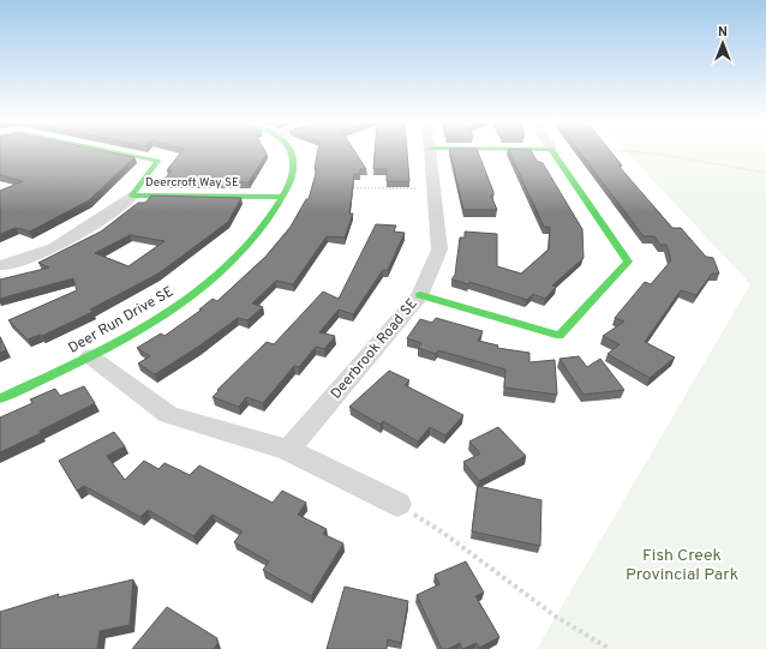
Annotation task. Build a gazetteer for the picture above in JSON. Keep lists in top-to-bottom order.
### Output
{
  "streets": {
    "street": ["Deercroft Way SE", "Deer Run Drive SE", "Deerbrook Road SE"]
  },
  "crossings": [
    ["Deercroft Way SE", "Deer Run Drive SE"]
  ],
  "parks": ["Fish Creek Provincial Park"],
  "north": "top"
}
